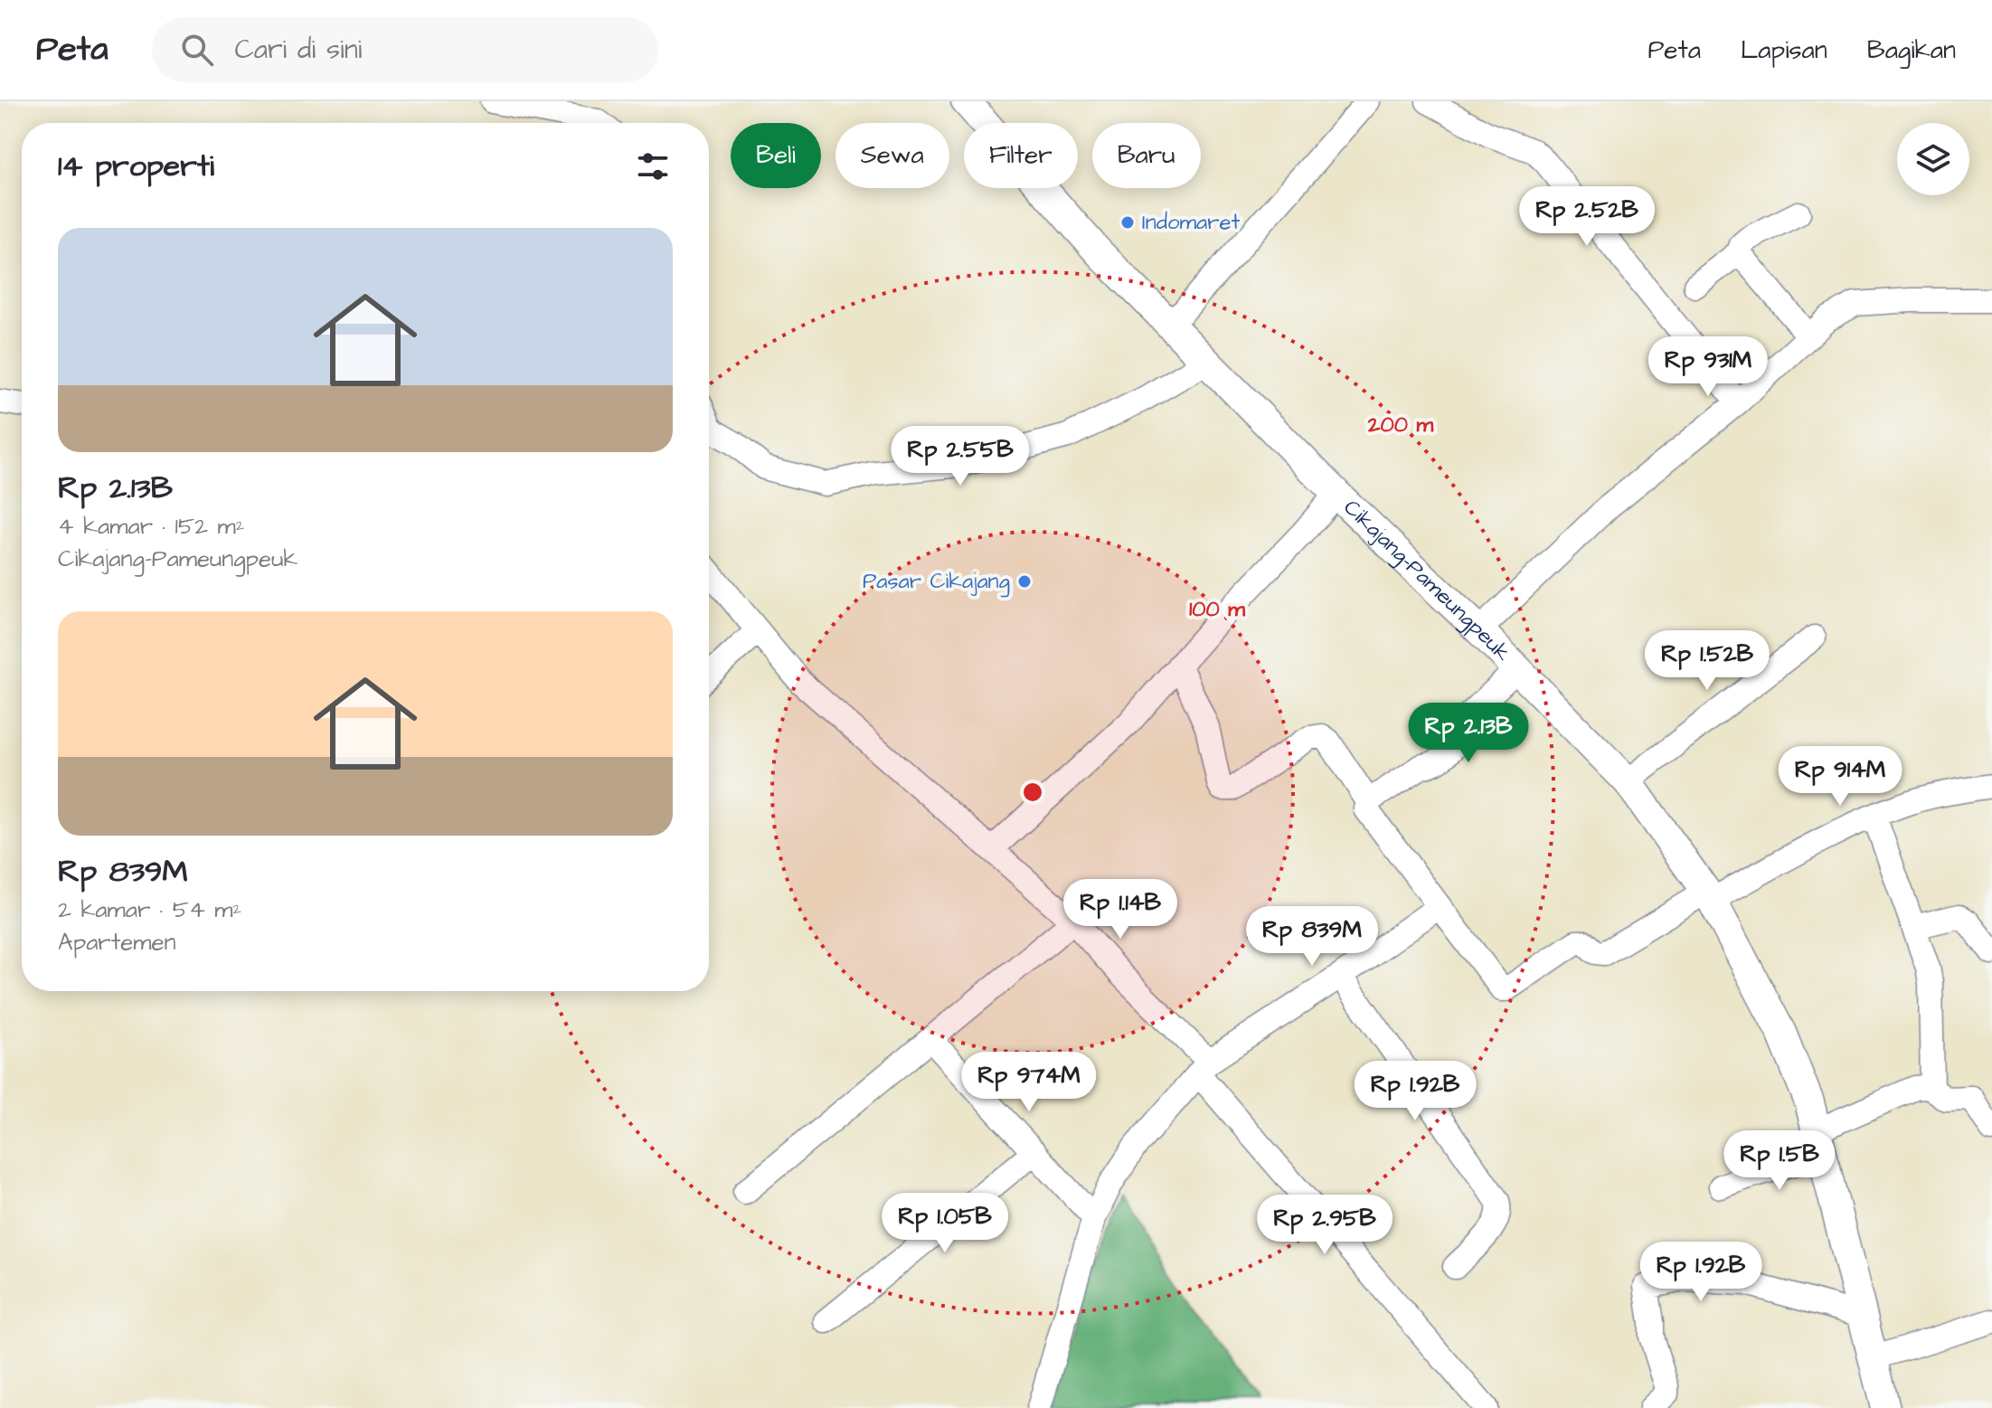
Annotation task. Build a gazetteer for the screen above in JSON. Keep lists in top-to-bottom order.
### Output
{
  "streets": {
    "main road": ["Cikajang-Pameungpeuk"]
  },
  "places": ["Indomaret", "Pasar Cikajang"],
  "page": {
    "header": "Peta",
    "search": "Cari di sini",
    "nav": ["Peta", "Lapisan", "Bagikan"],
    "chip": [
      "Beli",
      "Sewa",
      "Filter",
      "Baru"
    ],
    "heading": "14 properti",
    "price": [
      "Rp 2.52B",
      "Rp 931M",
      "Rp 2.55B",
      "Rp 1.52B",
      "Rp 2.13B",
      "Rp 914M",
      "Rp 1.14B",
      "Rp 839M",
      "Rp 974M",
      "Rp 1.92B",
      "Rp 1.5B",
      "Rp 1.05B",
      "Rp 2.95B",
      "Rp 1.92B"
    ],
    "list": [
      {
        "name": "Rp 2.13B",
        "note": "4 kamar · 152 m² · Cikajang-Pameungpeuk"
      },
      {
        "name": "Rp 839M",
        "note": "2 kamar · 54 m² · Apartemen"
      }
    ]
  },
  "rings": ["200 m", "100 m"]
}
